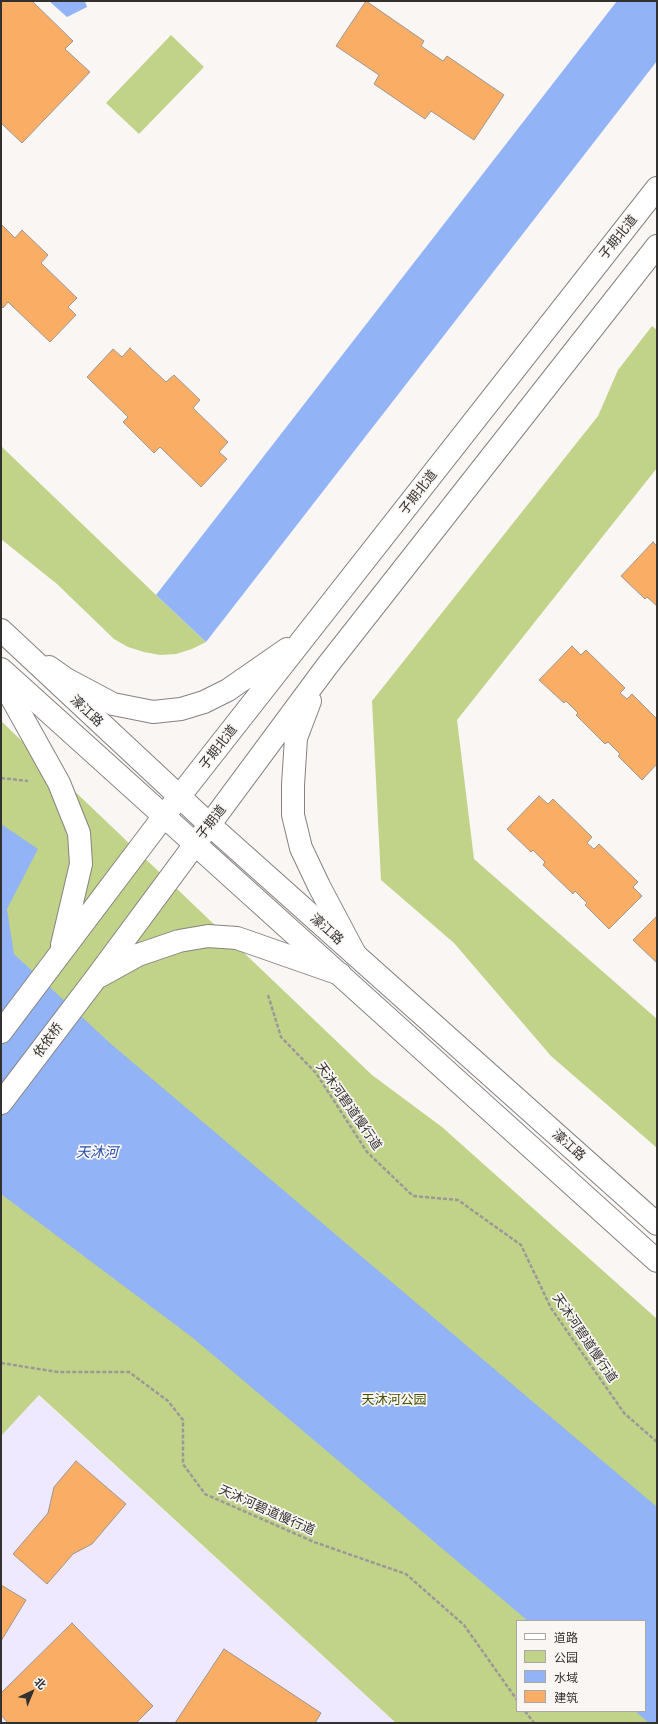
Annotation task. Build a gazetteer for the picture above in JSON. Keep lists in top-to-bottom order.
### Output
{
  "streets": {
    "street": [
      "子期北道",
      "濠江路",
      "子期道",
      "依依桥"
    ],
    "path": ["天沐河碧道慢行道"]
  },
  "crossings": [
    ["子期北道", "濠江路"],
    ["濠江路", "子期道"],
    ["子期道", "依依桥"]
  ],
  "water": ["天沐河"],
  "parks": ["天沐河公园"],
  "legend": [
    "道路",
    "公园",
    "水域",
    "建筑"
  ],
  "north": "top right"
}
